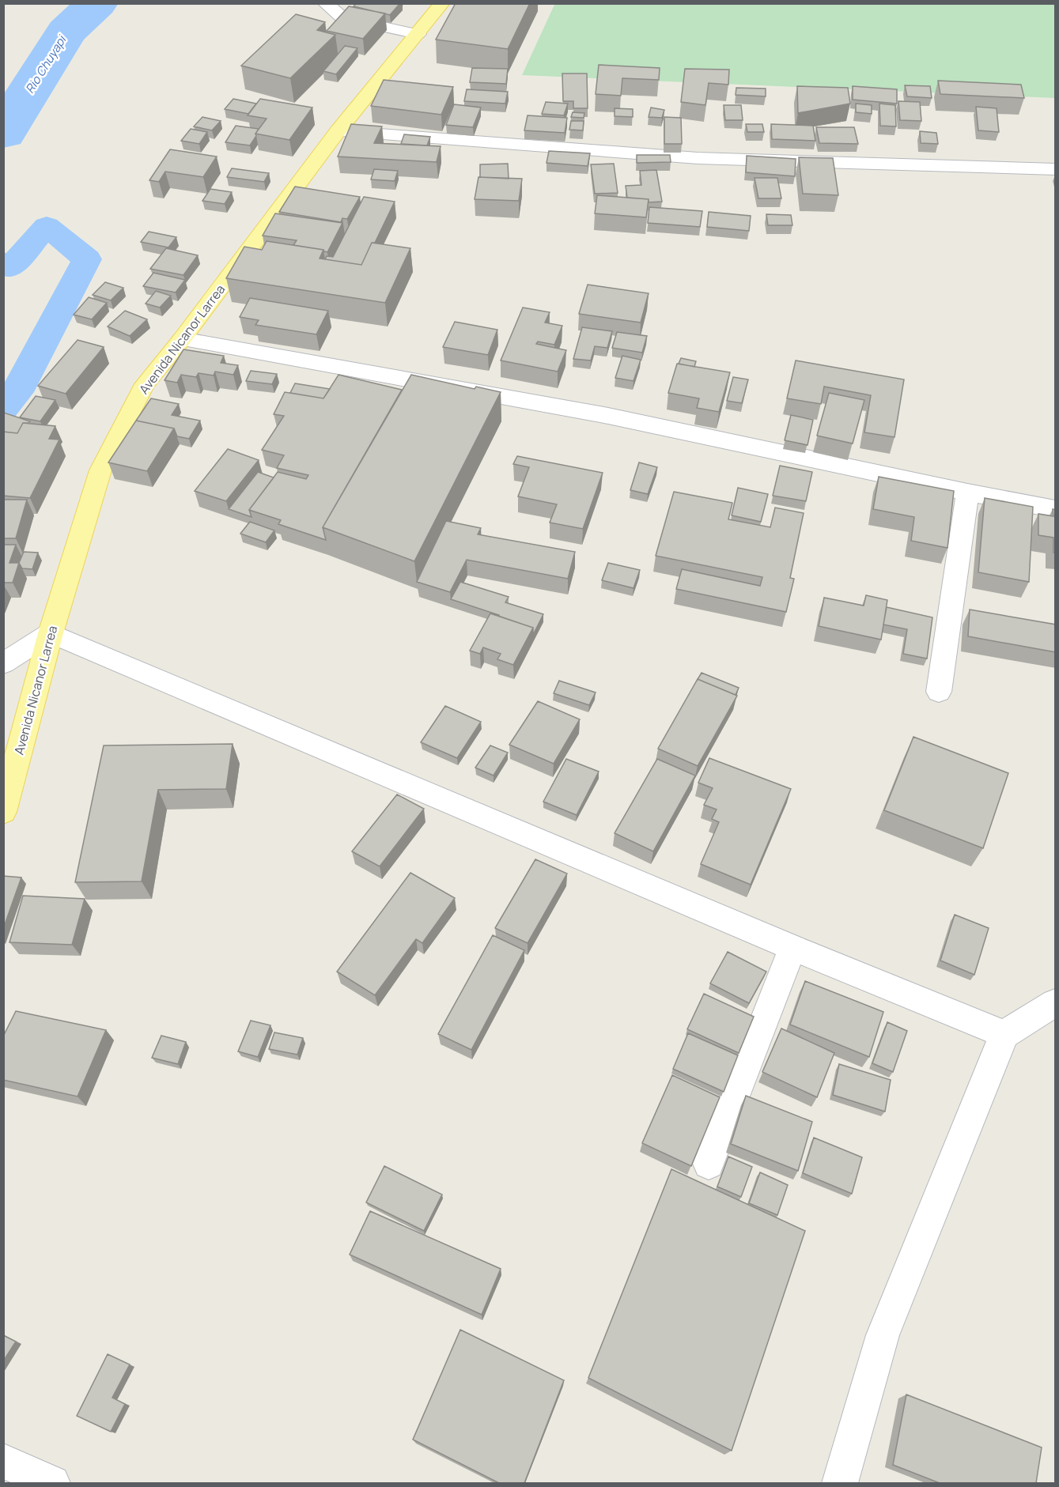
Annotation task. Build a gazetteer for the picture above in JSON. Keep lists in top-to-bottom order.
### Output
{
  "streets": {
    "main road": ["Avenida Nicanor Larrea"]
  },
  "water": ["Rio Chuyapi"]
}
